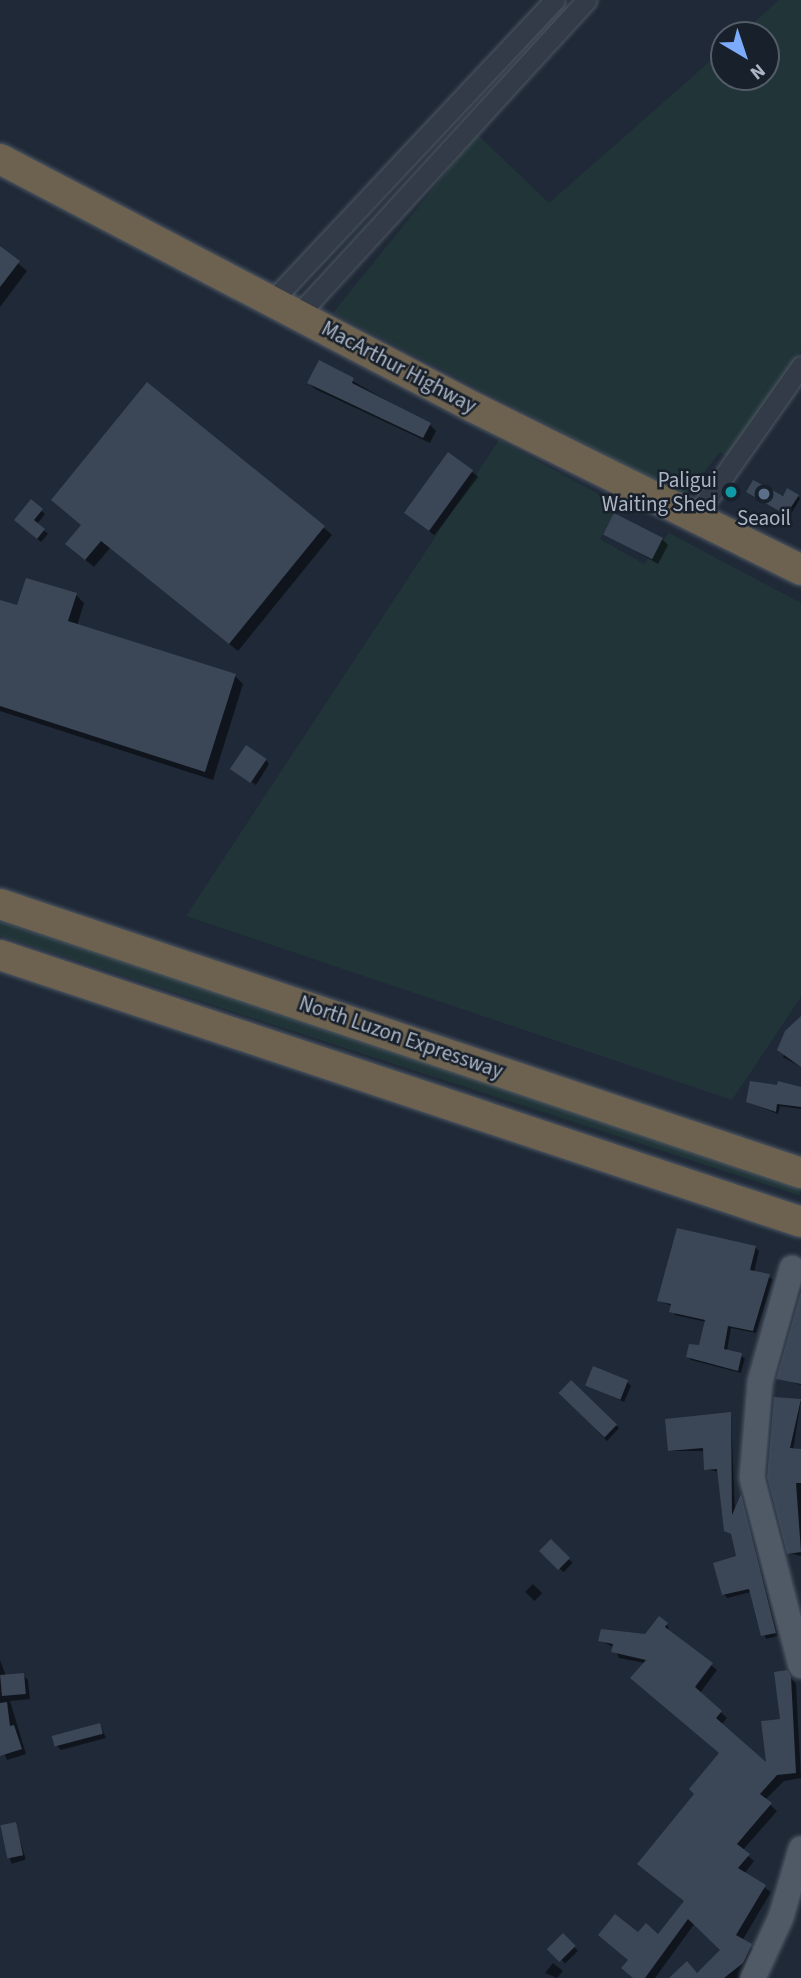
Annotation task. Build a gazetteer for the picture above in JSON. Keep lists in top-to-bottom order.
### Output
{
  "streets": {
    "highway": ["MacArthur Highway", "North Luzon Expressway"]
  },
  "places": ["Paligui Waiting Shed", "Seaoil"],
  "north": "bottom right"
}
